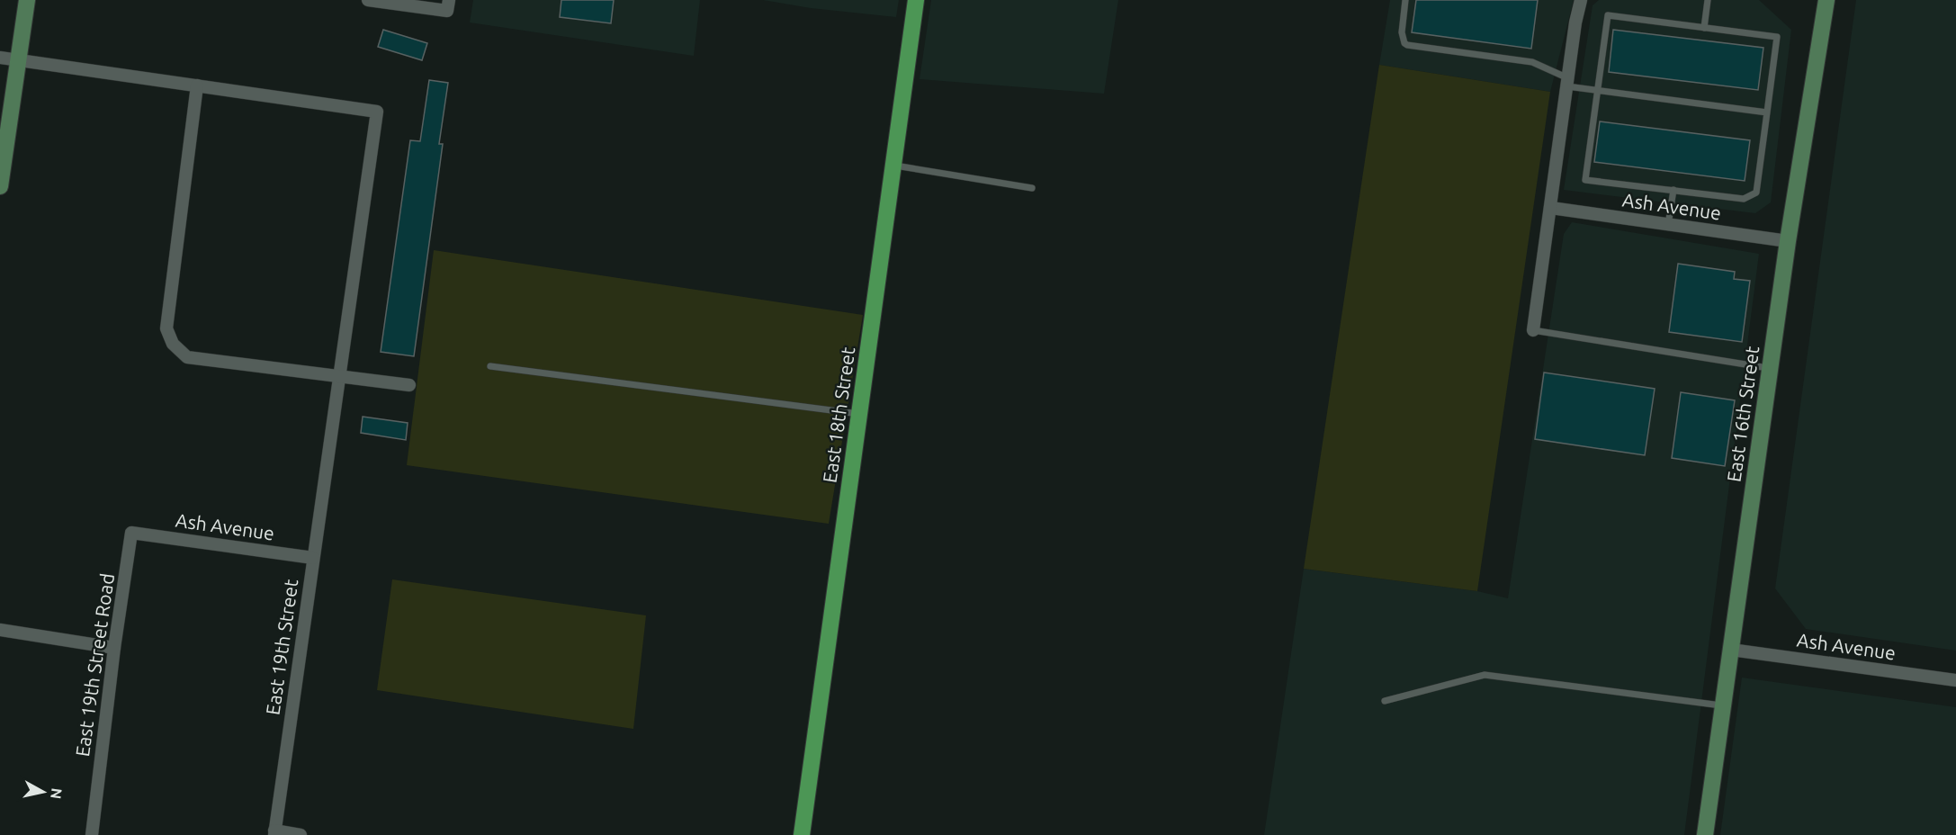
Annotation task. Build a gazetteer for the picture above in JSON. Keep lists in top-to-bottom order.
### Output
{
  "streets": {
    "main road": ["East 18th Street"],
    "street": [
      "Ash Avenue",
      "East 16th Street",
      "East 19th Street",
      "East 19th Street Road"
    ]
  },
  "crossings": [
    ["Ash Avenue", "East 16th Street"],
    ["Ash Avenue", "East 19th Street"],
    ["Ash Avenue", "East 19th Street Road"]
  ],
  "north": "right"
}
